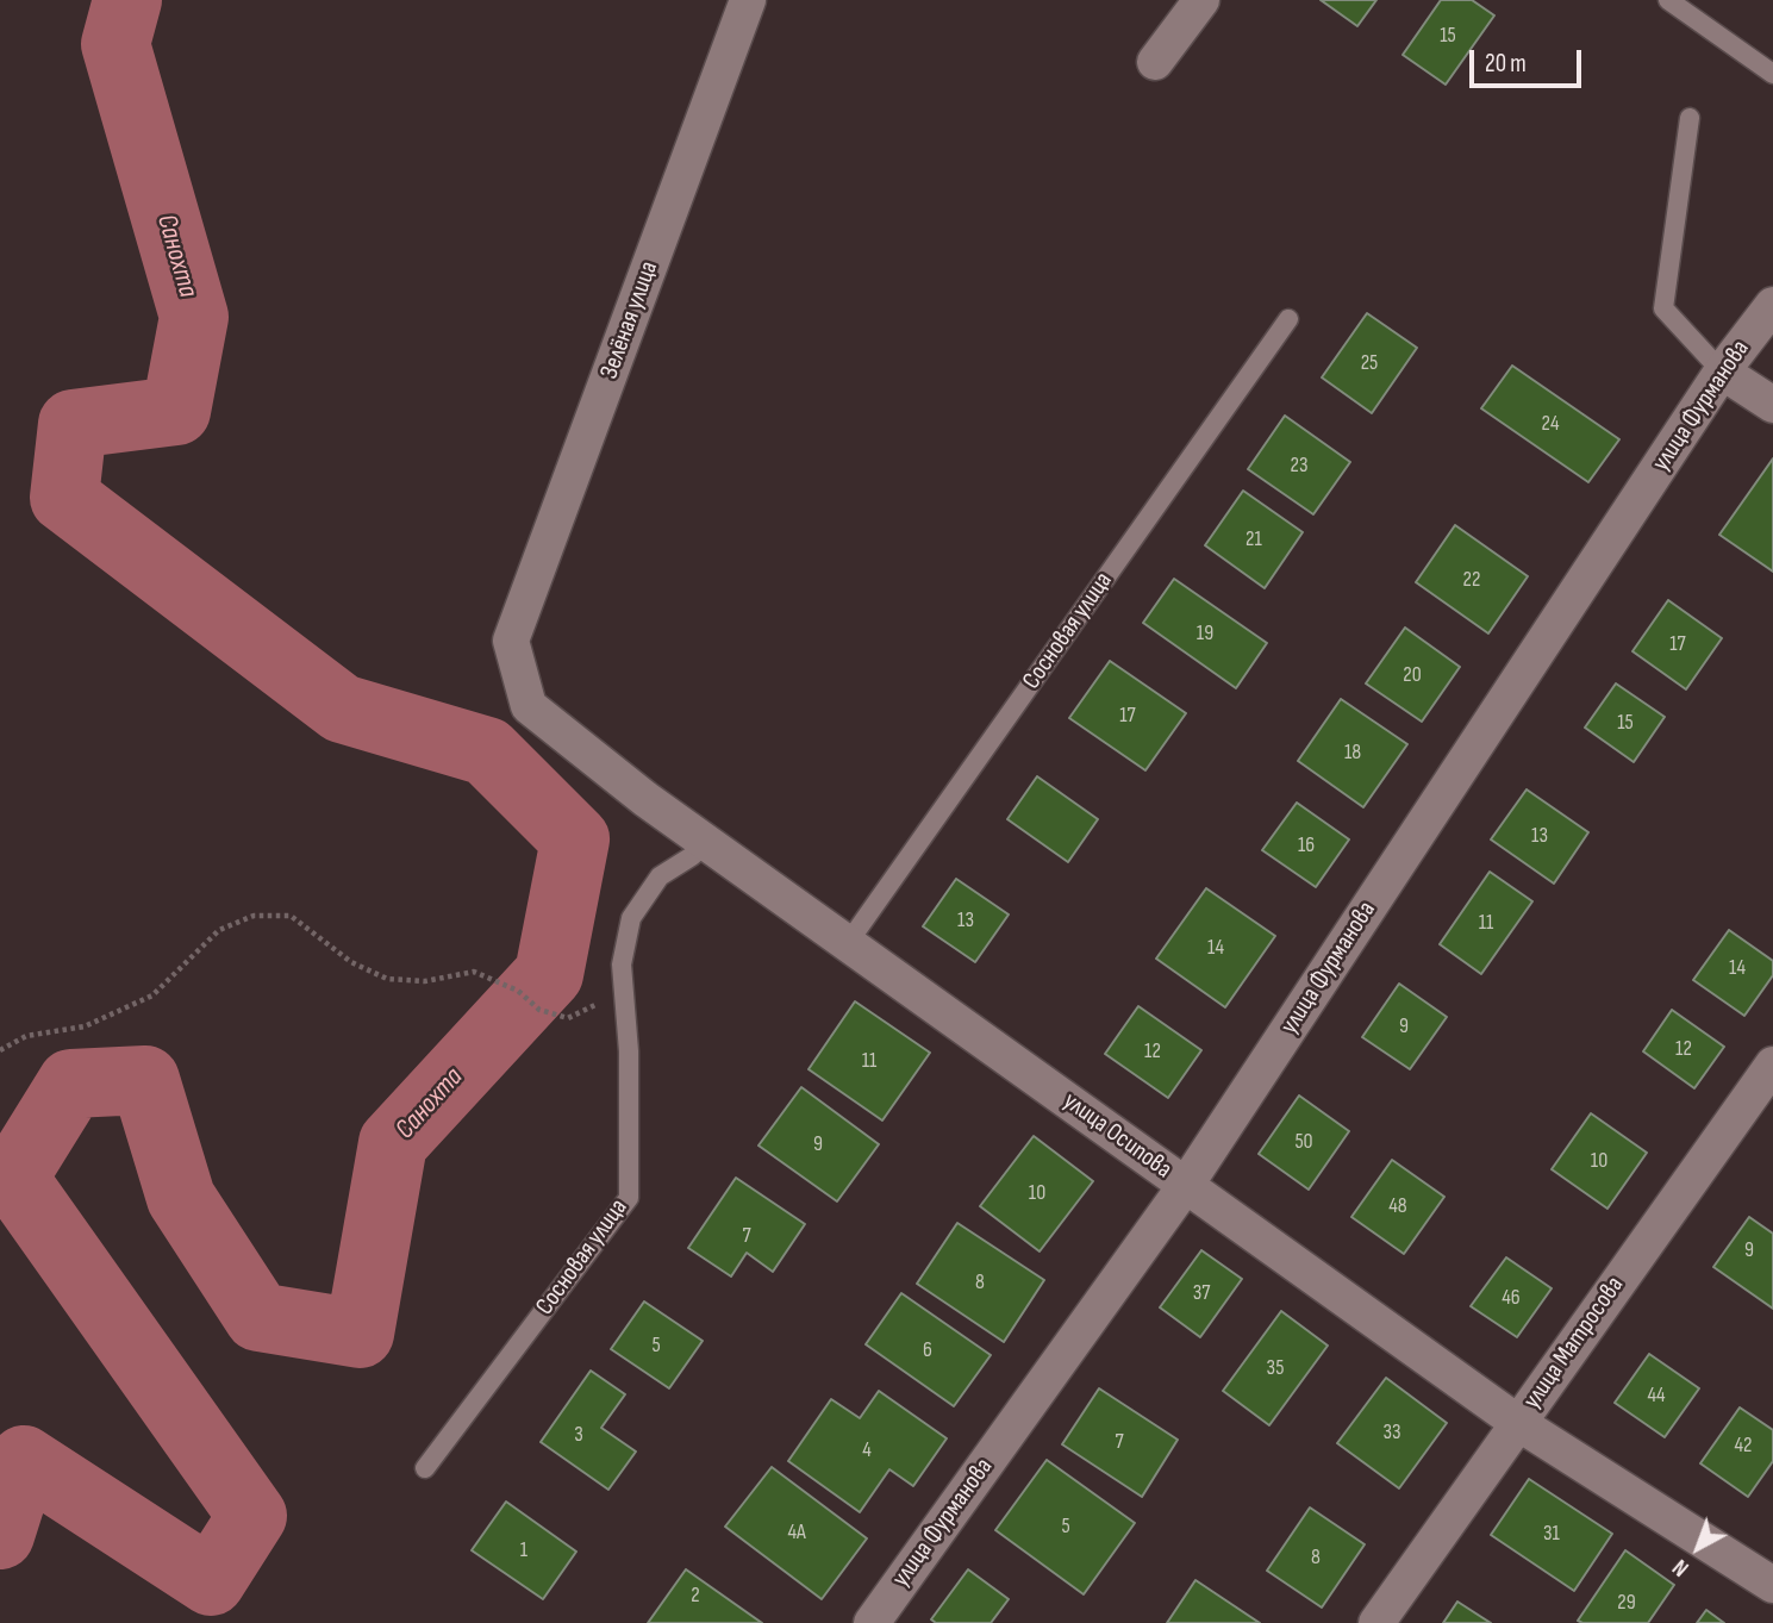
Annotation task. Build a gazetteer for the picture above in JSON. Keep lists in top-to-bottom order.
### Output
{
  "streets": {
    "street": [
      "Зелёная улица",
      "улица Фурманова",
      "улица Осипова",
      "улица Матросова"
    ],
    "lane": ["Сосновая улица"]
  },
  "crossings": [
    ["Зелёная улица", "улица Осипова"],
    ["улица Фурманова", "улица Осипова"],
    ["Сосновая улица", "улица Осипова"],
    ["улица Осипова", "улица Матросова"]
  ],
  "water": ["Санохта"],
  "house_numbers": [
    "15",
    "25",
    "24",
    "23",
    "21",
    "22",
    "19",
    "17",
    "20",
    "17",
    "15",
    "18",
    "13",
    "16",
    "13",
    "11",
    "14",
    "14",
    "9",
    "12",
    "12",
    "11",
    "50",
    "9",
    "10",
    "10",
    "48",
    "7",
    "9",
    "8",
    "37",
    "46",
    "5",
    "6",
    "35",
    "44",
    "33",
    "3",
    "7",
    "42",
    "4",
    "5",
    "4А",
    "31",
    "1",
    "8",
    "2",
    "29"
  ],
  "scale_bar": "20 m",
  "north": "bottom left"
}
